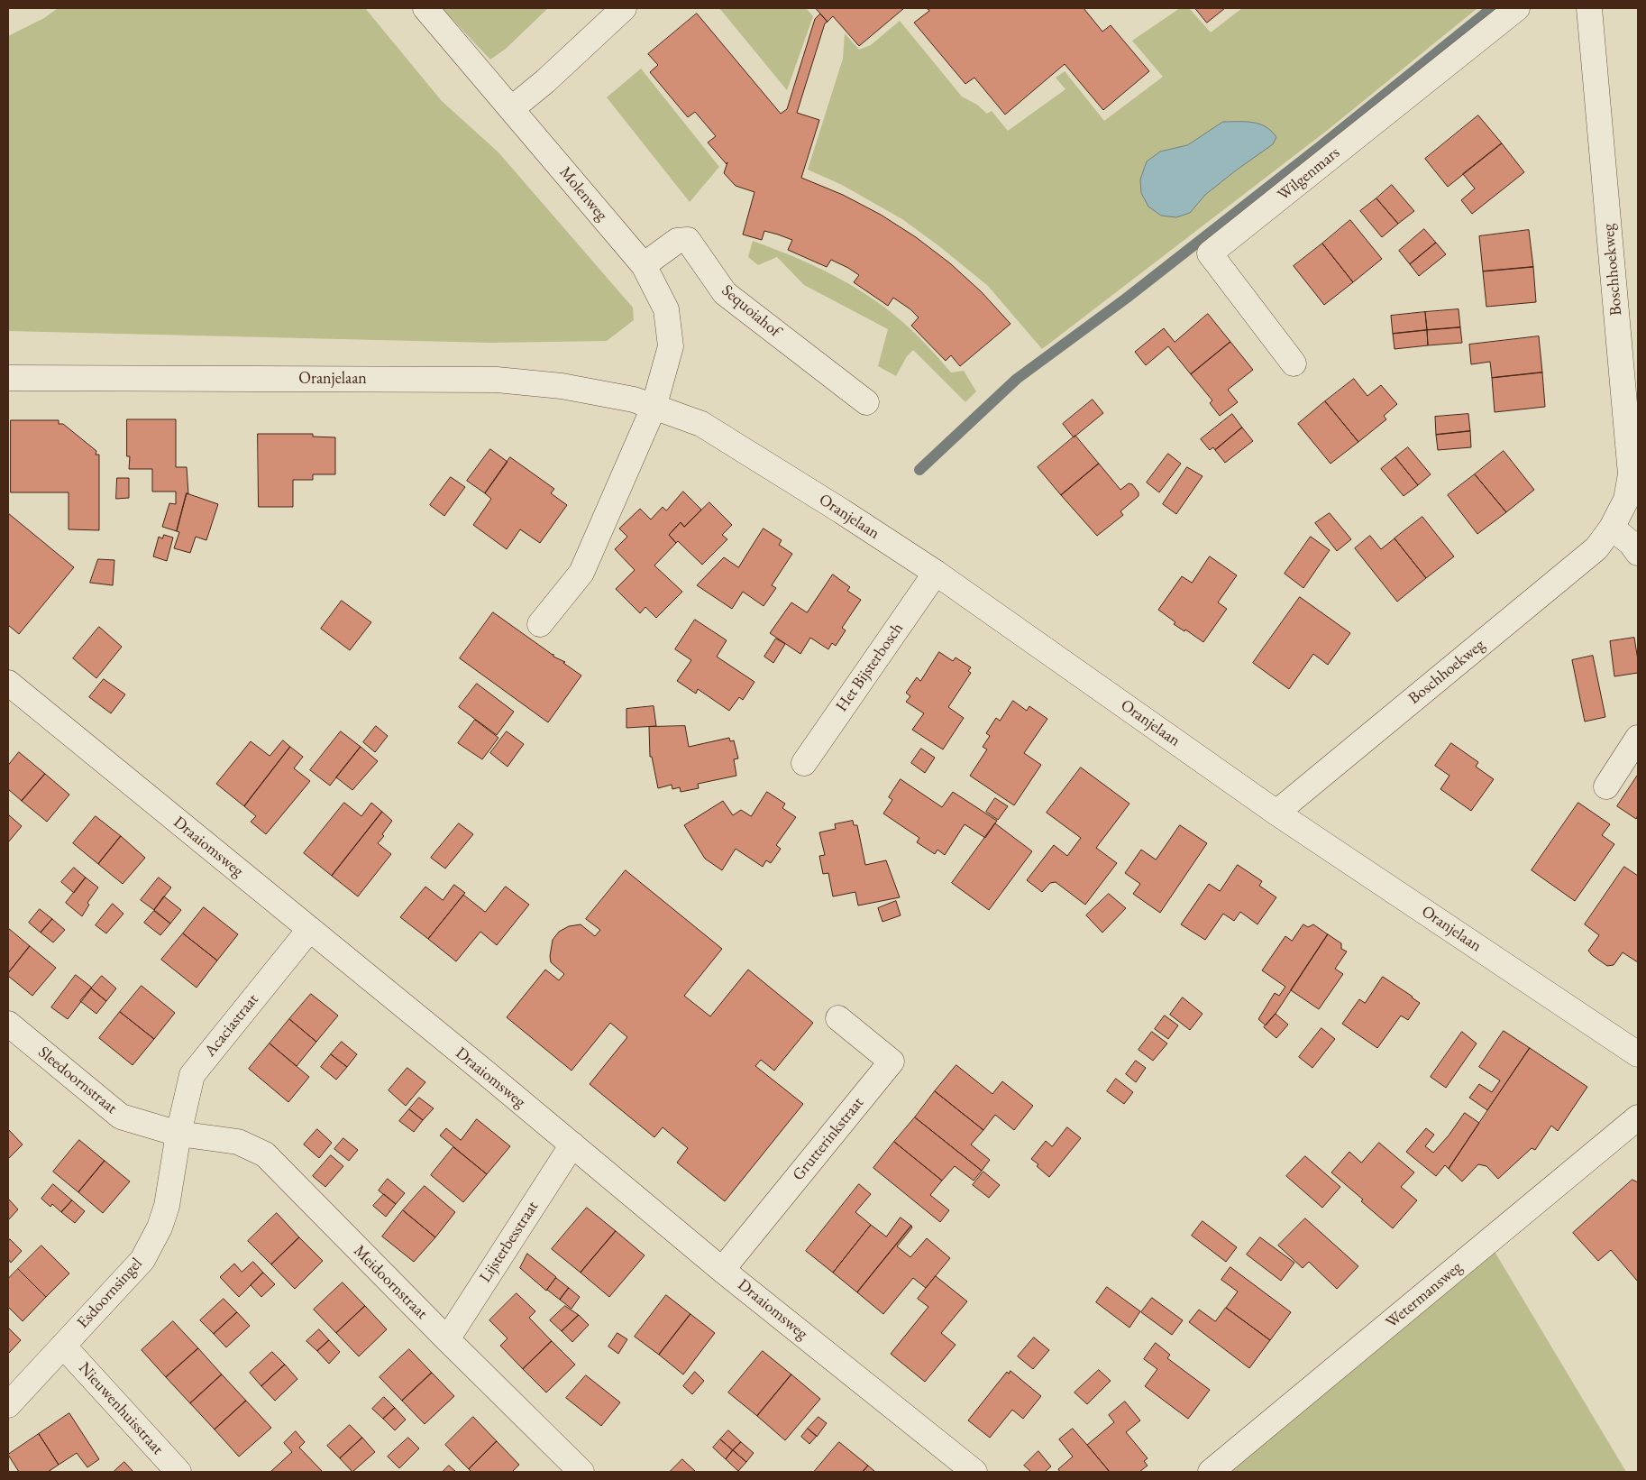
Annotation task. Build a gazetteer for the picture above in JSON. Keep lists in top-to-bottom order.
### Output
{
  "streets": {
    "street": [
      "Wilgenmars",
      "Molenweg",
      "Boschhoekweg",
      "Sequoiahof",
      "Oranjelaan",
      "Het Bijsterbosch",
      "Draaiomsweg",
      "Acaciastraat",
      "Sleedoornstraat",
      "Grutterinkstraat",
      "Lijsterbesstraat",
      "Meidoornstraat",
      "Esdoornsingel",
      "Wetermansweg",
      "Nieuwenhuisstraat"
    ]
  },
  "crossings": [
    ["Molenweg", "Sequoiahof"],
    ["Molenweg", "Oranjelaan"],
    ["Boschhoekweg", "Oranjelaan"],
    ["Oranjelaan", "Het Bijsterbosch"],
    ["Draaiomsweg", "Acaciastraat"],
    ["Draaiomsweg", "Grutterinkstraat"],
    ["Draaiomsweg", "Lijsterbesstraat"],
    ["Acaciastraat", "Sleedoornstraat"],
    ["Acaciastraat", "Meidoornstraat"],
    ["Acaciastraat", "Esdoornsingel"],
    ["Sleedoornstraat", "Meidoornstraat"],
    ["Sleedoornstraat", "Esdoornsingel"],
    ["Lijsterbesstraat", "Meidoornstraat"],
    ["Meidoornstraat", "Esdoornsingel"],
    ["Esdoornsingel", "Nieuwenhuisstraat"]
  ]
}
